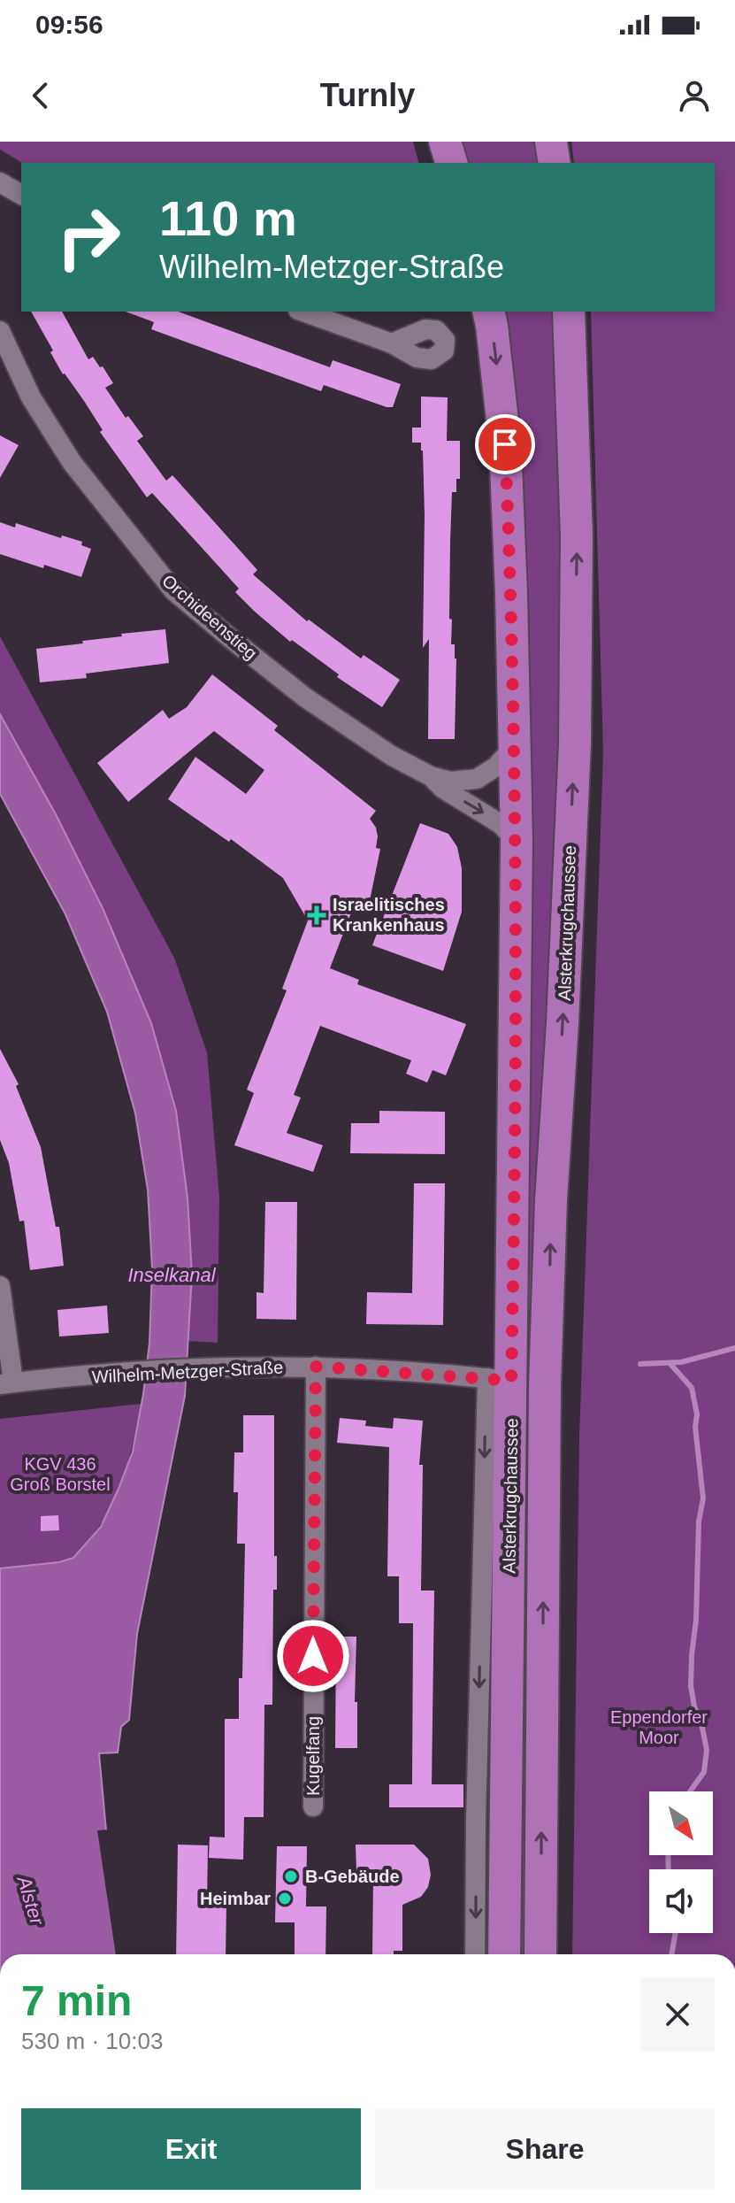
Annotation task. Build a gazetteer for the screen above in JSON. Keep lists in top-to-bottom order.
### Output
{
  "streets": {
    "main road": ["Alsterkrugchaussee"],
    "street": ["Orchideenstieg", "Wilhelm-Metzger-Straße", "Kugelfang"]
  },
  "crossings": [
    ["Orchideenstieg", "Alsterkrugchaussee"],
    ["Alsterkrugchaussee", "Wilhelm-Metzger-Straße"],
    ["Wilhelm-Metzger-Straße", "Kugelfang"]
  ],
  "water": ["Inselkanal", "Alster"],
  "parks": ["KGV 436 Groß Borstel", "Eppendorfer Moor"],
  "places": {
    "health": ["Israelitisches Krankenhaus"],
    "other": ["B-Gebäude", "Heimbar"]
  },
  "north": "bottom right",
  "page": {
    "status": "09:56",
    "header": "Turnly",
    "turn": ["110 m", "Wilhelm-Metzger-Straße"],
    "heading": ["7 min", "530 m · 10:03"],
    "buttons": ["Exit", "Share"]
  }
}
